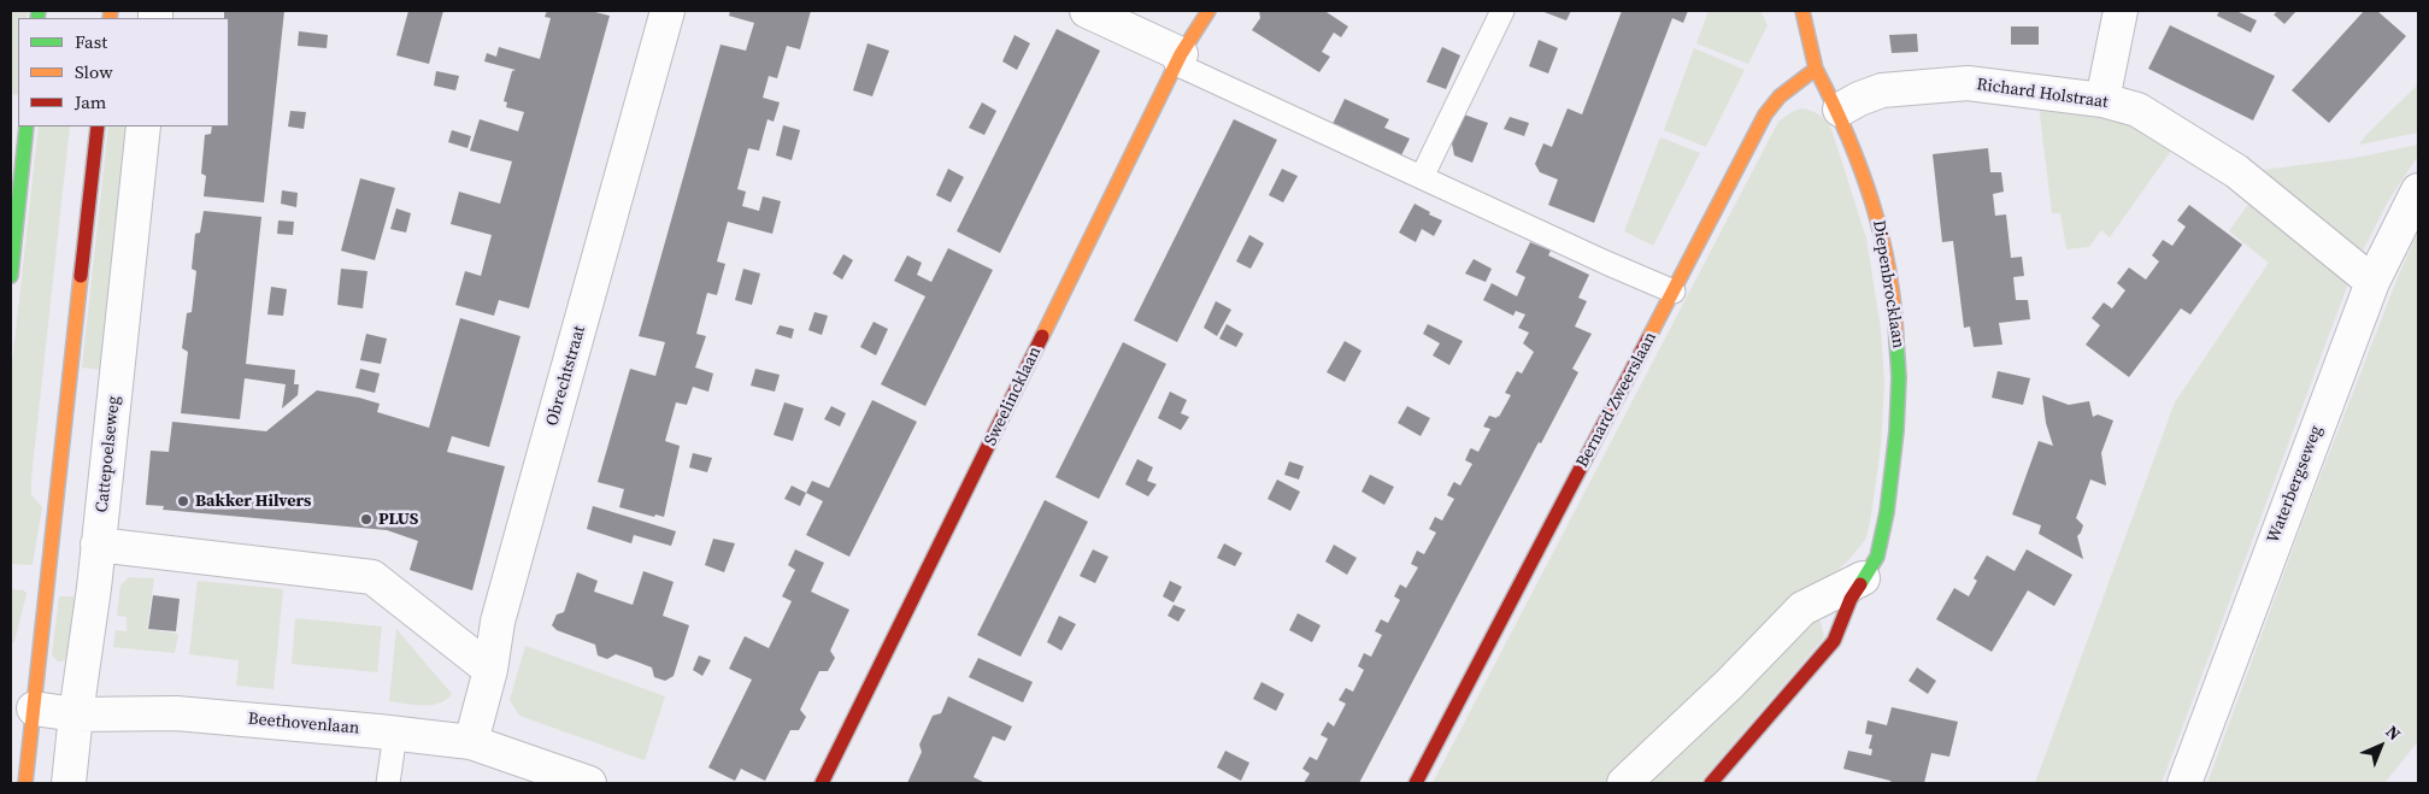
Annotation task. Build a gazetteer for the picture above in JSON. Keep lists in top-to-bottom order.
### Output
{
  "streets": {
    "street": [
      "Richard Holstraat",
      "Diepenbrocklaan",
      "Obrechtstraat",
      "Sweelincklaan",
      "Bernard Zweerslaan",
      "Cattepoelseweg",
      "Waterbergseweg",
      "Beethovenlaan"
    ]
  },
  "crossings": [
    ["Richard Holstraat", "Diepenbrocklaan"],
    ["Richard Holstraat", "Waterbergseweg"],
    ["Diepenbrocklaan", "Bernard Zweerslaan"],
    ["Obrechtstraat", "Beethovenlaan"],
    ["Cattepoelseweg", "Beethovenlaan"]
  ],
  "places": ["Bakker Hilvers", "PLUS"],
  "legend": ["Fast", "Slow", "Jam"],
  "north": "top right"
}
